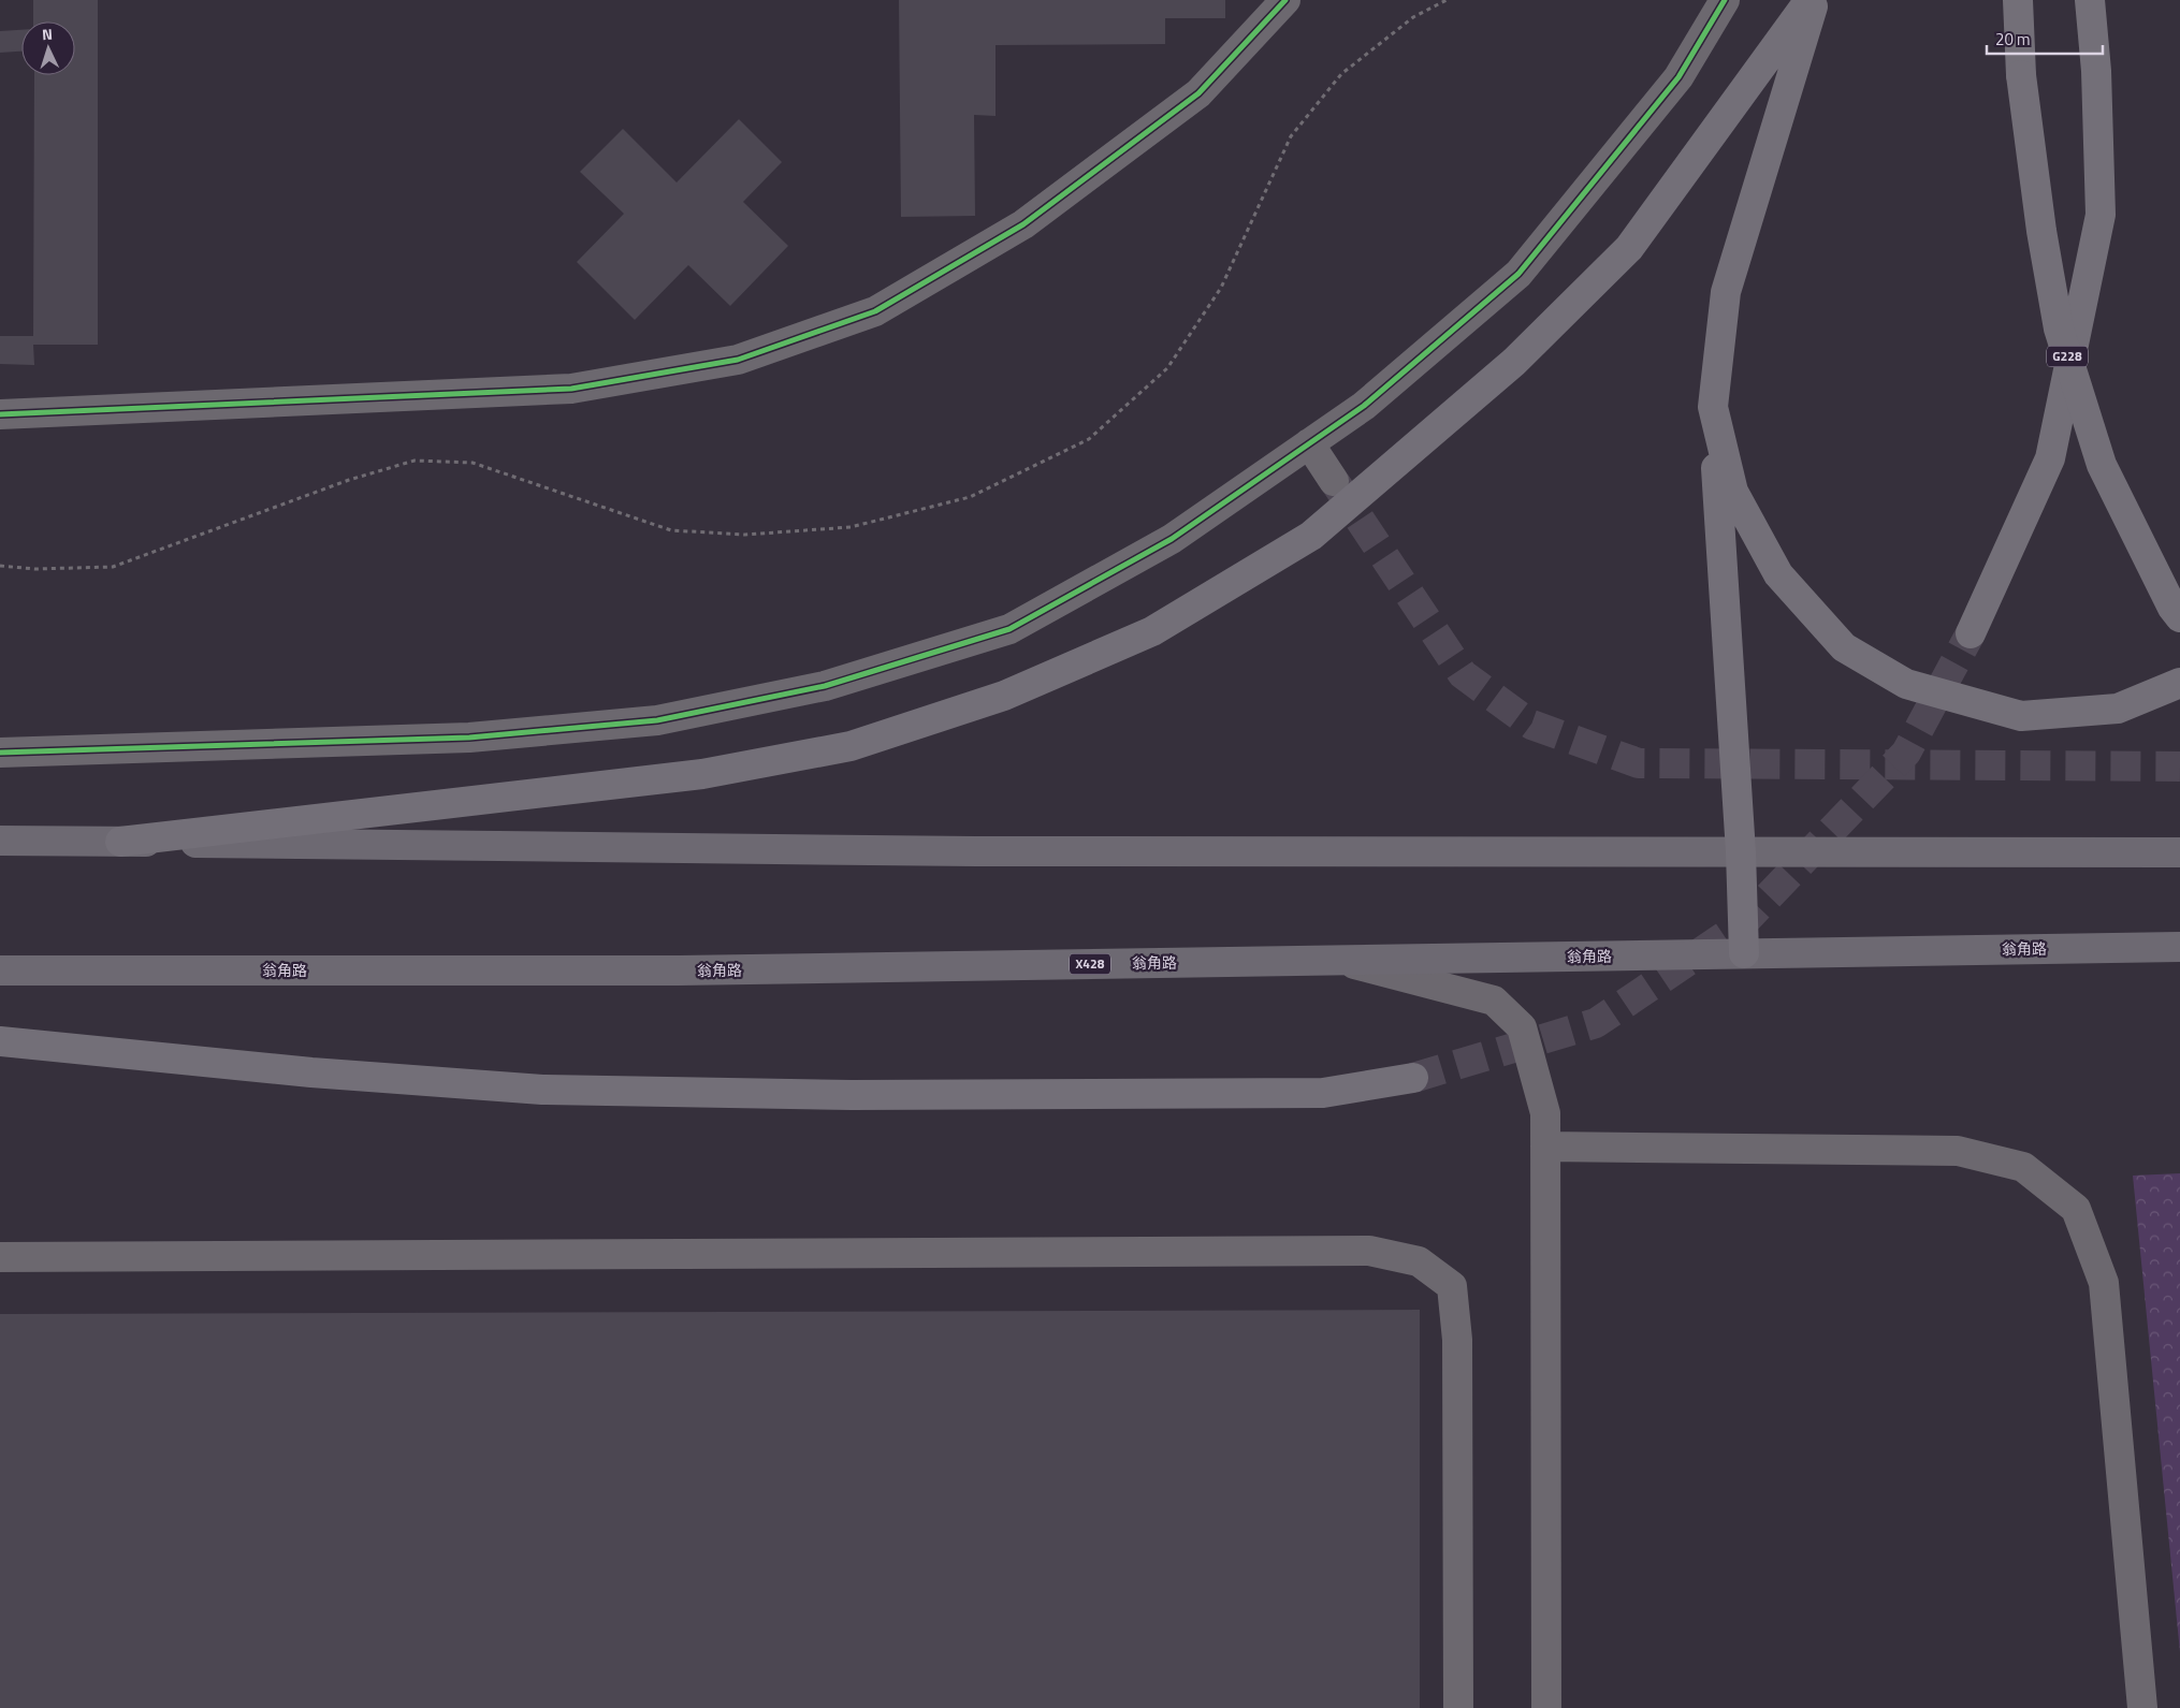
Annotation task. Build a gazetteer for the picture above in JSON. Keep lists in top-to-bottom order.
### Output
{
  "streets": {
    "highway": ["G228"],
    "main road": ["翁角路", "X428"]
  },
  "scale_bar": "20 m",
  "north": "top"
}
